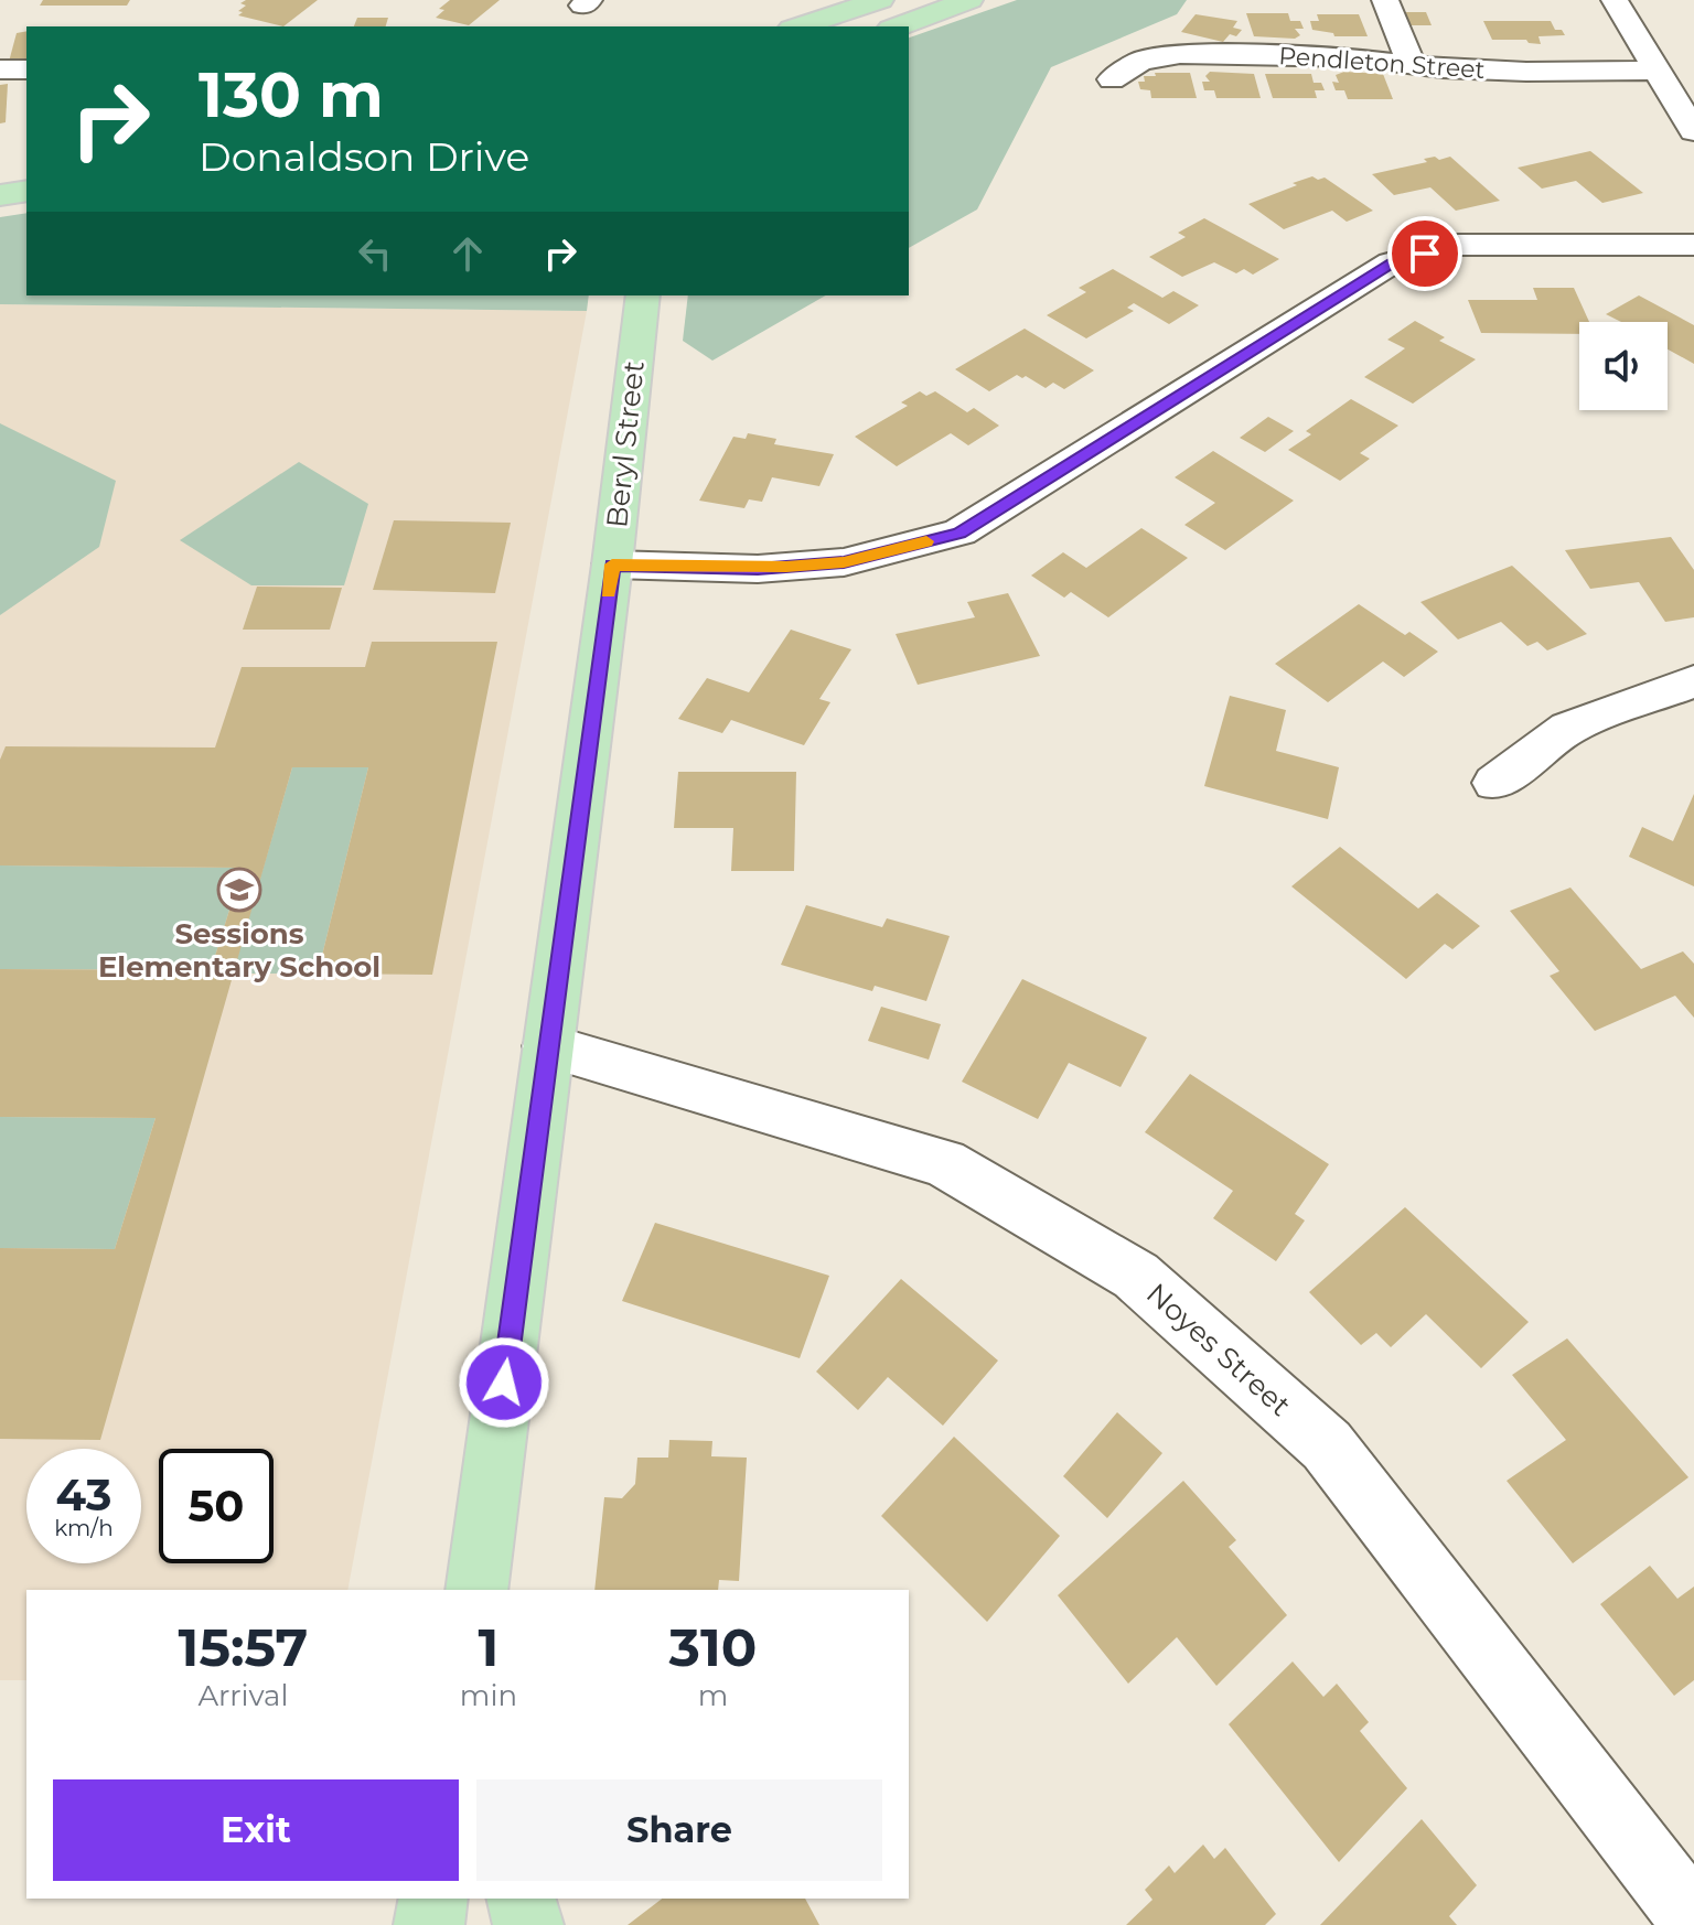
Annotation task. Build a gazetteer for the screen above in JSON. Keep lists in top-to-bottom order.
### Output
{
  "streets": {
    "main road": ["Beryl Street"],
    "street": ["Pendleton Street", "Noyes Street"]
  },
  "crossings": [
    ["Beryl Street", "Noyes Street"]
  ],
  "places": {
    "school or university": ["Sessions Elementary School"]
  },
  "page": {
    "turn": ["130 m", "Donaldson Drive"],
    "speed": "43 km/h",
    "limit": "50",
    "eta": [
      "15:57",
      "Arrival",
      "1",
      "min",
      "310",
      "m"
    ],
    "buttons": ["Exit", "Share"]
  }
}
